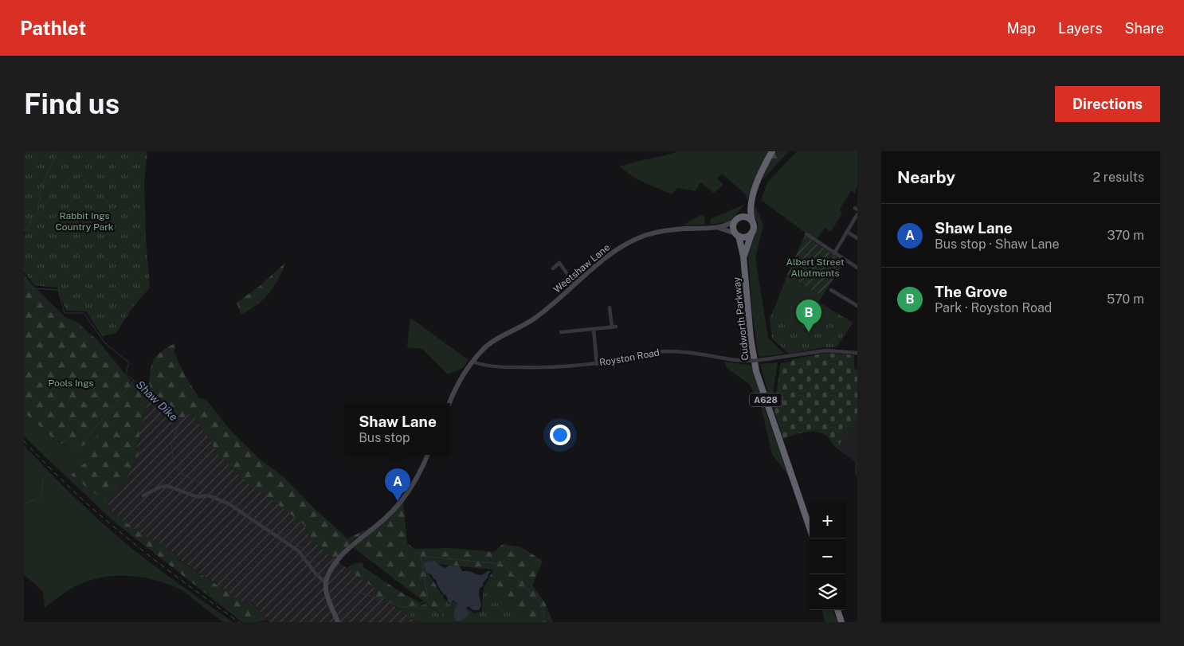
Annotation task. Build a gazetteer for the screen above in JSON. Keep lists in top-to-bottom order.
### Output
{
  "streets": {
    "highway": ["Cudworth Parkway", "A628"],
    "street": ["Weetshaw Lane", "Royston Road"]
  },
  "crossings": [
    ["Weetshaw Lane", "Cudworth Parkway"],
    ["Weetshaw Lane", "Royston Road"]
  ],
  "water": ["Shaw Dike"],
  "parks": ["Rabbit Ings Country Park", "Albert Street Allotments", "Pools Ings"],
  "page": {
    "header": "Pathlet",
    "nav": ["Map", "Layers", "Share"],
    "buttons": "Directions",
    "title": "Find us",
    "heading": ["Nearby", "2 results"],
    "list": [
      {
        "mark": "A",
        "name": "Shaw Lane",
        "note": "Bus stop · Shaw Lane",
        "value": "370 m"
      },
      {
        "mark": "B",
        "name": "The Grove",
        "note": "Park · Royston Road",
        "value": "570 m"
      }
    ],
    "pins": ["B", "A"],
    "popup": ["Shaw Lane", "Bus stop"],
    "map_buttons": ["+", "−"]
  }
}
